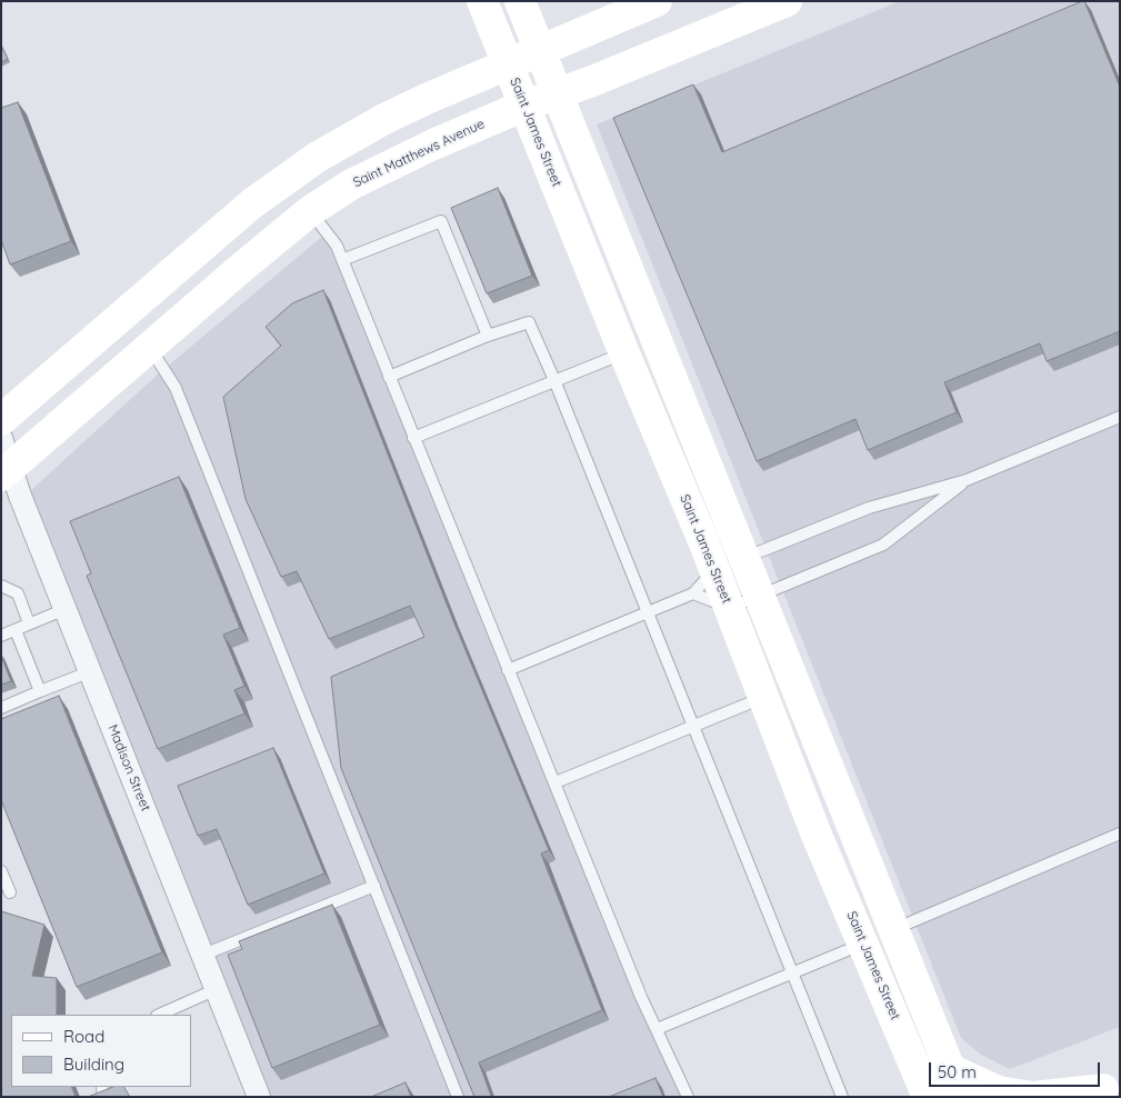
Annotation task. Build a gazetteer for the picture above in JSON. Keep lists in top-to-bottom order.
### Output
{
  "streets": {
    "main road": ["Saint James Street", "Saint Matthews Avenue"],
    "street": ["Madison Street"]
  },
  "crossings": [
    ["Saint James Street", "Saint Matthews Avenue"],
    ["Saint Matthews Avenue", "Madison Street"]
  ],
  "legend": ["Road", "Building"],
  "scale_bar": "50 m"
}
